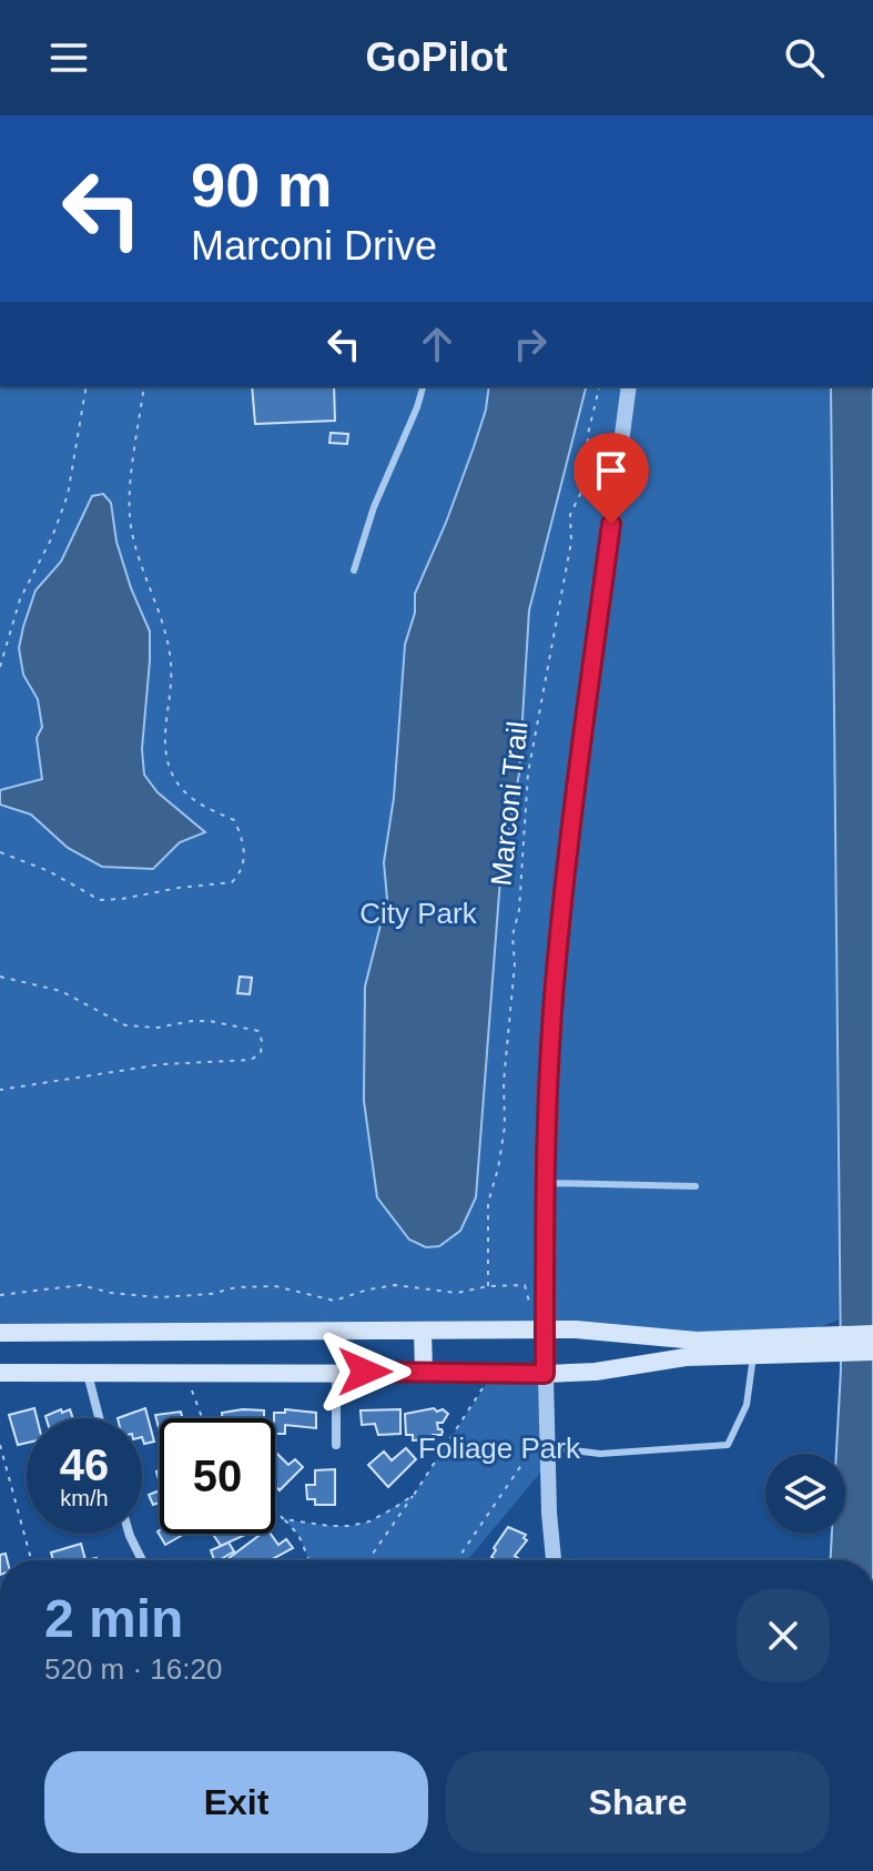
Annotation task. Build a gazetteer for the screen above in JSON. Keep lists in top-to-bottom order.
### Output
{
  "streets": {
    "path": ["Marconi Trail"]
  },
  "parks": ["City Park", "Foliage Park"],
  "page": {
    "header": "GoPilot",
    "turn": ["90 m", "Marconi Drive"],
    "speed": "46 km/h",
    "limit": "50",
    "heading": ["2 min", "520 m · 16:20"],
    "buttons": ["Exit", "Share"]
  }
}
